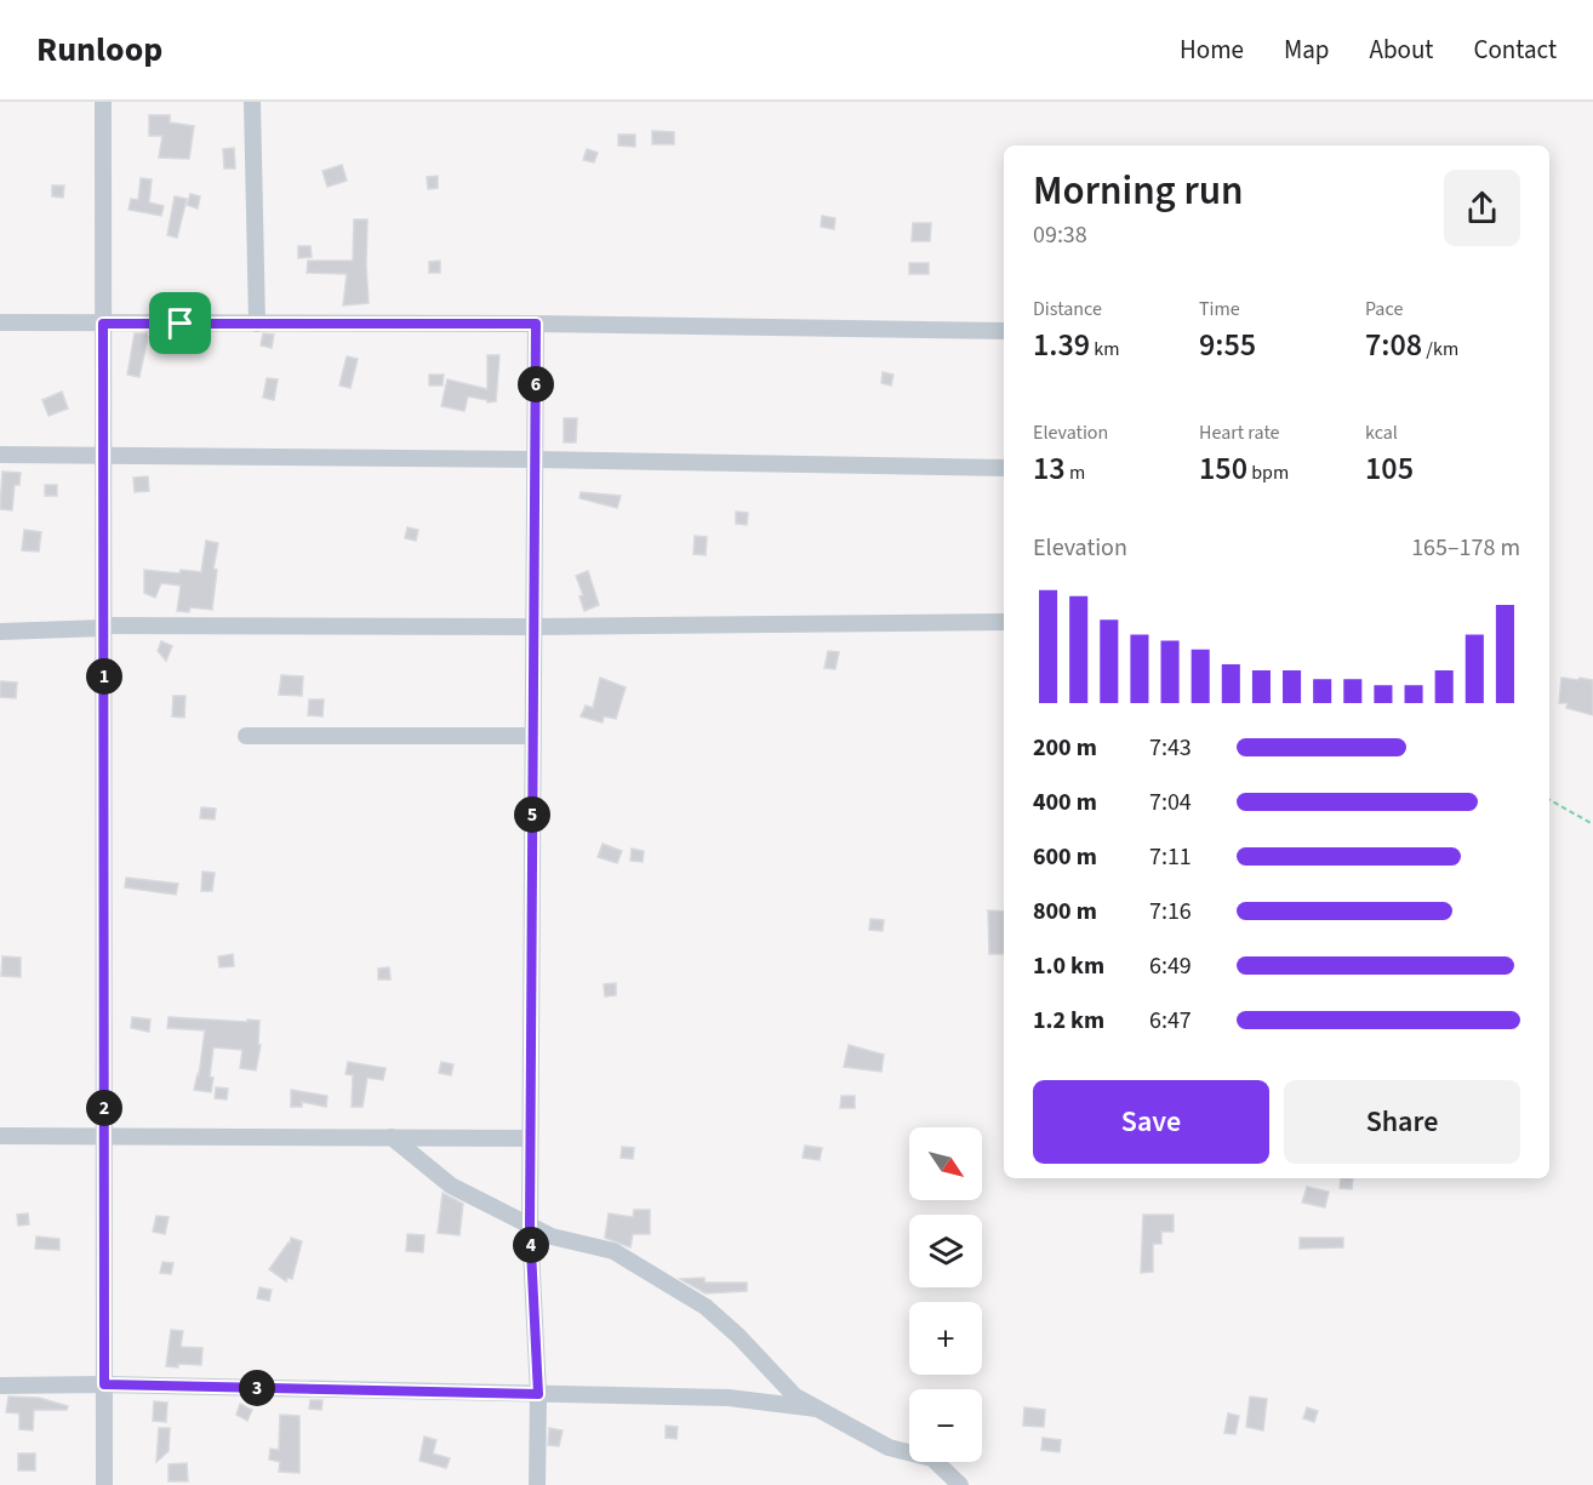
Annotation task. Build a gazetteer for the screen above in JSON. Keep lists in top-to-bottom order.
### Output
{
  "north": "bottom right",
  "page": {
    "header": "Runloop",
    "nav": [
      "Home",
      "Map",
      "About",
      "Contact"
    ],
    "heading": ["Morning run", "09:38"],
    "stats": [
      ["Distance", "1.39 km"],
      ["Time", "9:55"],
      ["Pace", "7:08 /km"],
      ["Elevation", "13 m"],
      ["Heart rate", "150 bpm"],
      ["kcal", "105"]
    ],
    "pins": [
      "6",
      "1",
      "5",
      "2",
      "4",
      "3"
    ],
    "chart": ["Elevation", "165–178 m"],
    "list": [
      {
        "name": "200 m",
        "note": "7:43"
      },
      {
        "name": "400 m",
        "note": "7:04"
      },
      {
        "name": "600 m",
        "note": "7:11"
      },
      {
        "name": "800 m",
        "note": "7:16"
      },
      {
        "name": "1.0 km",
        "note": "6:49"
      },
      {
        "name": "1.2 km",
        "note": "6:47"
      }
    ],
    "buttons": ["Save", "Share"],
    "map_buttons": ["+", "−"]
  }
}
